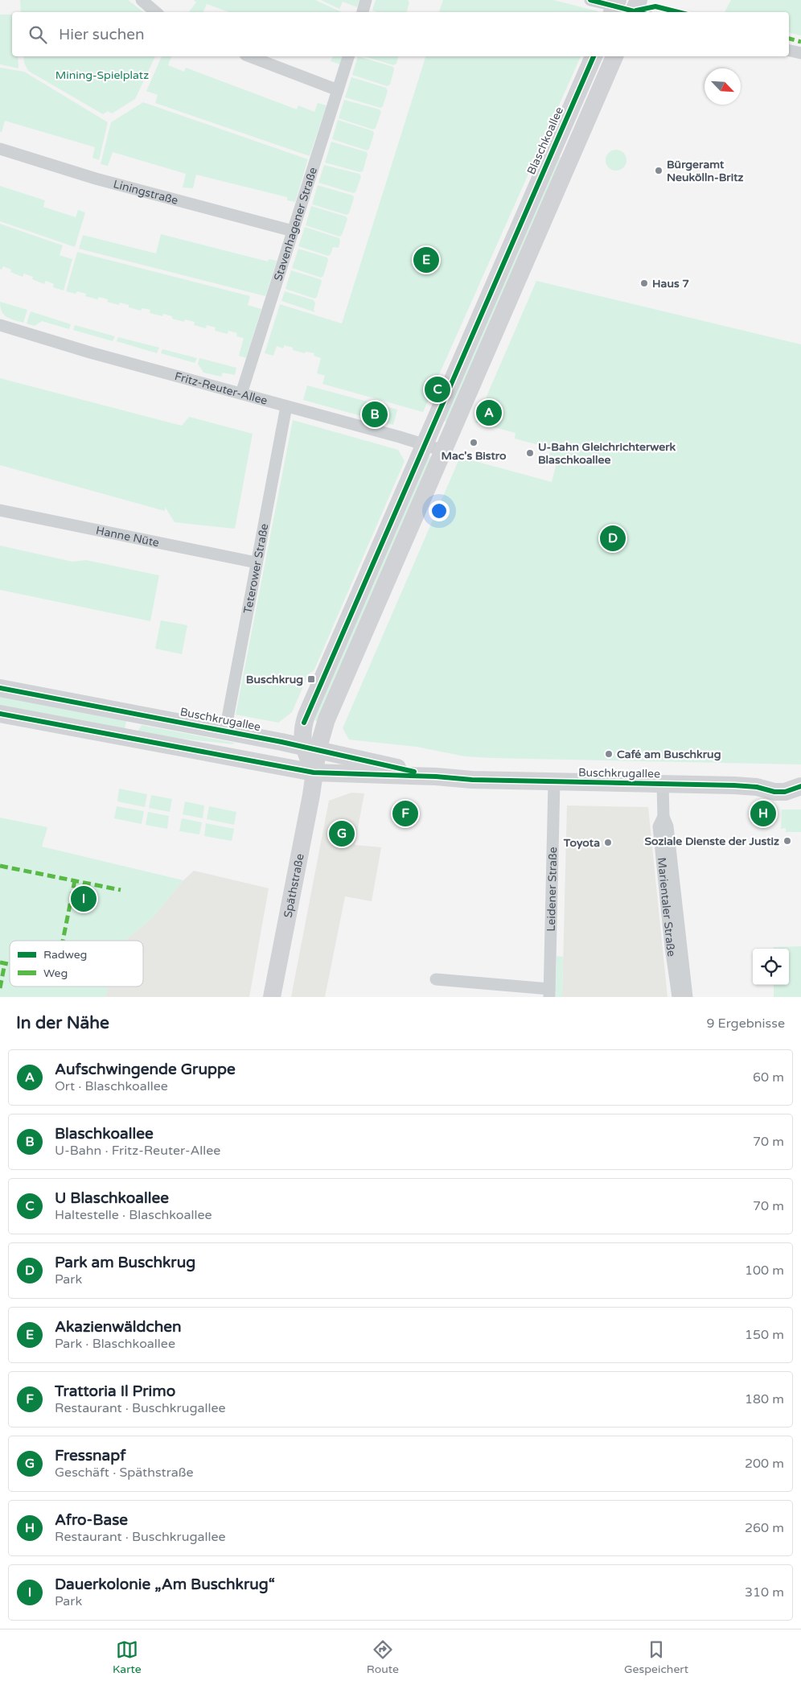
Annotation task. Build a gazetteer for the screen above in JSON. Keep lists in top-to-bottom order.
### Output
{
  "streets": {
    "main road": ["Blaschkoallee", "Buschkrugallee", "Späthstraße"],
    "street": [
      "Liningstraße",
      "Stavenhagener Straße",
      "Fritz-Reuter-Allee",
      "Hanne Nüte",
      "Teterower Straße",
      "Leidener Straße",
      "Marientaler Straße"
    ]
  },
  "crossings": [
    ["Blaschkoallee", "Fritz-Reuter-Allee"],
    ["Blaschkoallee", "Buschkrugallee"],
    ["Blaschkoallee", "Späthstraße"],
    ["Liningstraße", "Stavenhagener Straße"],
    ["Stavenhagener Straße", "Fritz-Reuter-Allee"],
    ["Fritz-Reuter-Allee", "Teterower Straße"],
    ["Hanne Nüte", "Teterower Straße"],
    ["Teterower Straße", "Buschkrugallee"],
    ["Buschkrugallee", "Späthstraße"],
    ["Buschkrugallee", "Leidener Straße"],
    ["Buschkrugallee", "Marientaler Straße"]
  ],
  "parks": ["Mining-Spielplatz"],
  "places": {
    "other": [
      "Bürgeramt Neukölln-Britz",
      "Haus 7",
      "Mac's Bistro",
      "U-Bahn Gleichrichterwerk Blaschkoallee",
      "Café am Buschkrug",
      "Soziale Dienste der Justiz",
      "Toyota"
    ],
    "transit": ["Buschkrug"]
  },
  "legend": ["Radweg", "Weg"],
  "north": "bottom right",
  "page": {
    "search": "Hier suchen",
    "pins": [
      "E",
      "C",
      "A",
      "B",
      "D",
      "F",
      "H",
      "G",
      "I"
    ],
    "heading": ["In der Nähe", "9 Ergebnisse"],
    "list": [
      {
        "mark": "A",
        "name": "Aufschwingende Gruppe",
        "note": "Ort · Blaschkoallee",
        "value": "60 m"
      },
      {
        "mark": "B",
        "name": "Blaschkoallee",
        "note": "U-Bahn · Fritz-Reuter-Allee",
        "value": "70 m"
      },
      {
        "mark": "C",
        "name": "U Blaschkoallee",
        "note": "Haltestelle · Blaschkoallee",
        "value": "70 m"
      },
      {
        "mark": "D",
        "name": "Park am Buschkrug",
        "note": "Park",
        "value": "100 m"
      },
      {
        "mark": "E",
        "name": "Akazienwäldchen",
        "note": "Park · Blaschkoallee",
        "value": "150 m"
      },
      {
        "mark": "F",
        "name": "Trattoria Il Primo",
        "note": "Restaurant · Buschkrugallee",
        "value": "180 m"
      },
      {
        "mark": "G",
        "name": "Fressnapf",
        "note": "Geschäft · Späthstraße",
        "value": "200 m"
      },
      {
        "mark": "H",
        "name": "Afro-Base",
        "note": "Restaurant · Buschkrugallee",
        "value": "260 m"
      },
      {
        "mark": "I",
        "name": "Dauerkolonie „Am Buschkrug“",
        "note": "Park",
        "value": "310 m"
      }
    ],
    "nav": ["Karte", "Route", "Gespeichert"]
  }
}
